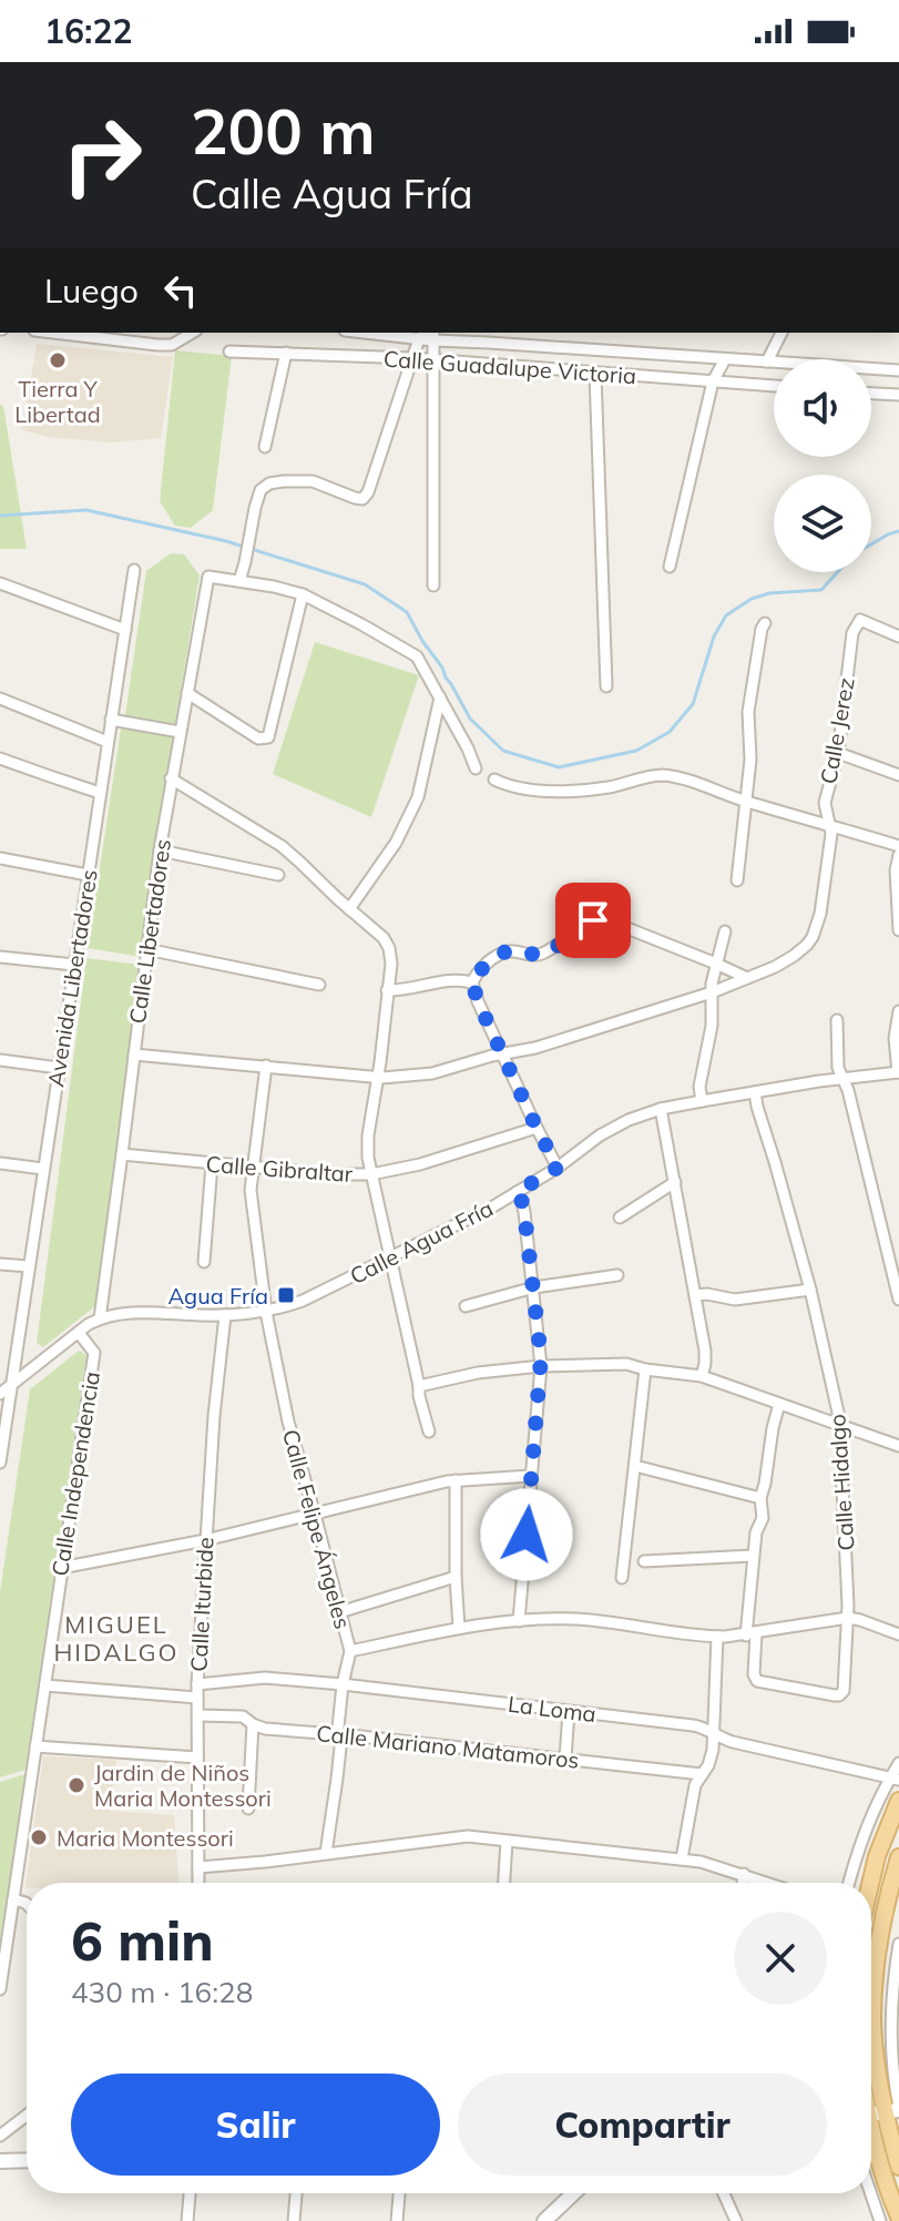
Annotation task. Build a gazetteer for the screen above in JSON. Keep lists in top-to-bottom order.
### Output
{
  "streets": {
    "street": [
      "Calle Guadalupe Victoria",
      "Calle Jerez",
      "Calle Libertadores",
      "Avenida Libertadores",
      "Calle Gibraltar",
      "Calle Agua Fría",
      "Calle Independencia",
      "Calle Hidalgo",
      "Calle Felipe Ángeles",
      "Calle Iturbide",
      "La Loma",
      "Calle Mariano Matamoros"
    ]
  },
  "crossings": [
    ["Calle Jerez", "Calle Libertadores"],
    ["Calle Jerez", "Calle Felipe Ángeles"],
    ["Calle Libertadores", "Calle Gibraltar"],
    ["Calle Libertadores", "Calle Agua Fría"],
    ["Avenida Libertadores", "Calle Agua Fría"],
    ["Calle Gibraltar", "Calle Felipe Ángeles"],
    ["Calle Agua Fría", "Calle Independencia"],
    ["Calle Agua Fría", "Calle Hidalgo"],
    ["Calle Agua Fría", "Calle Felipe Ángeles"],
    ["Calle Agua Fría", "Calle Iturbide"],
    ["Calle Felipe Ángeles", "La Loma"],
    ["Calle Felipe Ángeles", "Calle Mariano Matamoros"],
    ["Calle Iturbide", "La Loma"],
    ["Calle Iturbide", "Calle Mariano Matamoros"]
  ],
  "districts": ["MIGUEL HIDALGO"],
  "places": {
    "other": ["Tierra Y Libertad", "Jardin de Niños Maria Montessori", "Maria Montessori"],
    "transit": ["Agua Fría"]
  },
  "page": {
    "status": "16:22",
    "turn": ["200 m", "Calle Agua Fría"],
    "then": "Luego",
    "heading": ["6 min", "430 m · 16:28"],
    "buttons": ["Salir", "Compartir"]
  }
}
